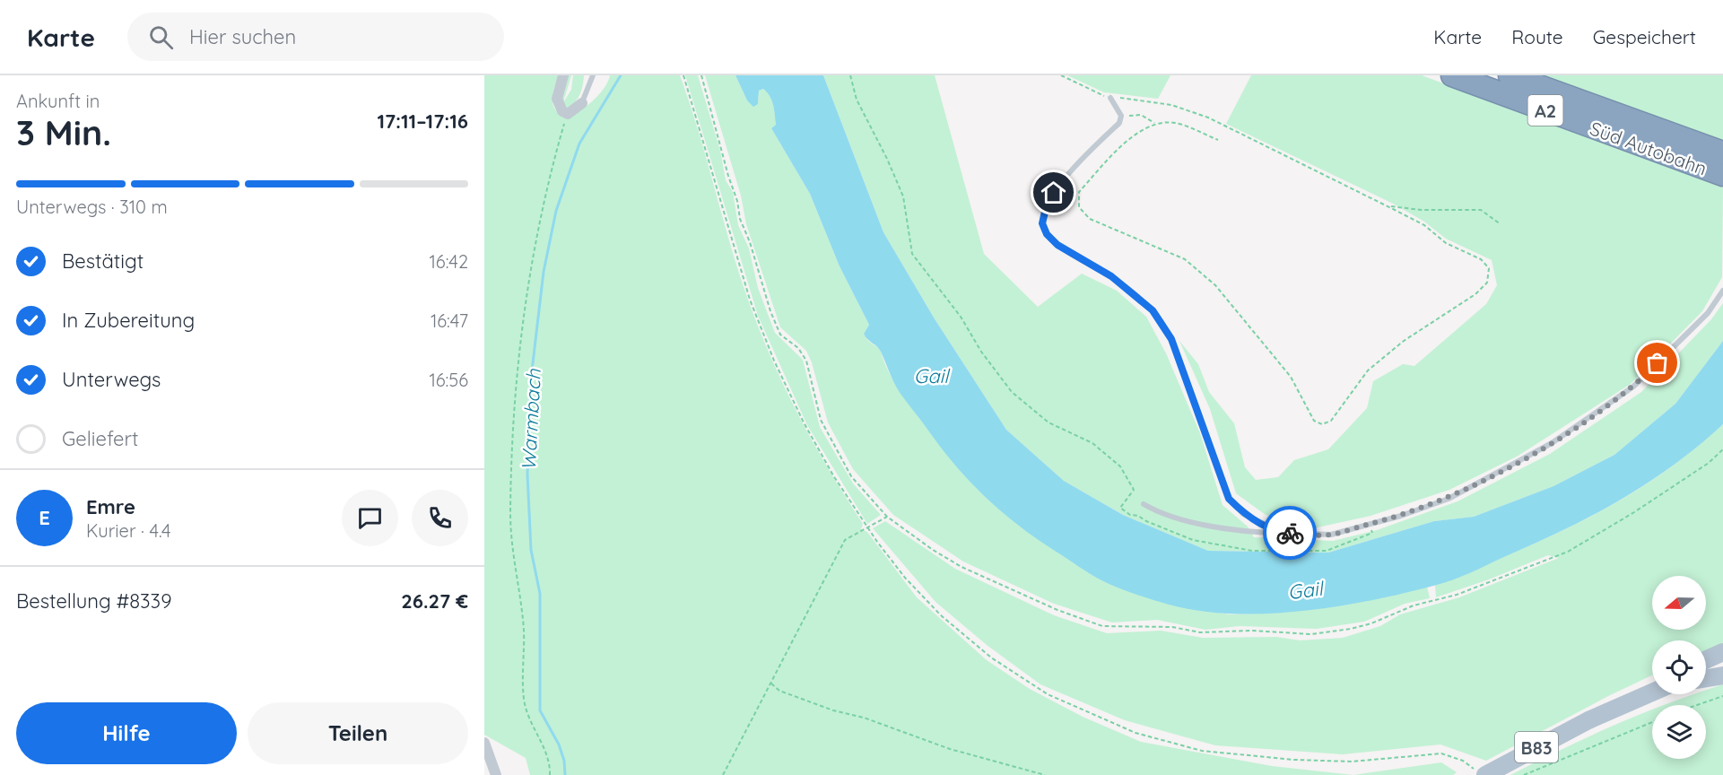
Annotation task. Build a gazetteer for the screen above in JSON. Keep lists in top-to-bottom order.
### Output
{
  "streets": {
    "highway": ["A2", "Süd Autobahn"],
    "main road": ["B83"]
  },
  "water": ["Gail", "Warmbach"],
  "north": "left",
  "page": {
    "header": "Karte",
    "search": "Hier suchen",
    "nav": ["Karte", "Route", "Gespeichert"],
    "heading": ["3 Min.", "Ankunft in", "17:11–17:16"],
    "panel": [
      "Emre",
      "Kurier · 4.4",
      "Bestellung #8339",
      "26.27 €"
    ],
    "bar": "Unterwegs · 310 m",
    "list": [
      ["Bestätigt", "16:42"],
      ["In Zubereitung", "16:47"],
      ["Unterwegs", "16:56"],
      "Geliefert"
    ],
    "round": "E",
    "buttons": ["Hilfe", "Teilen"]
  }
}
